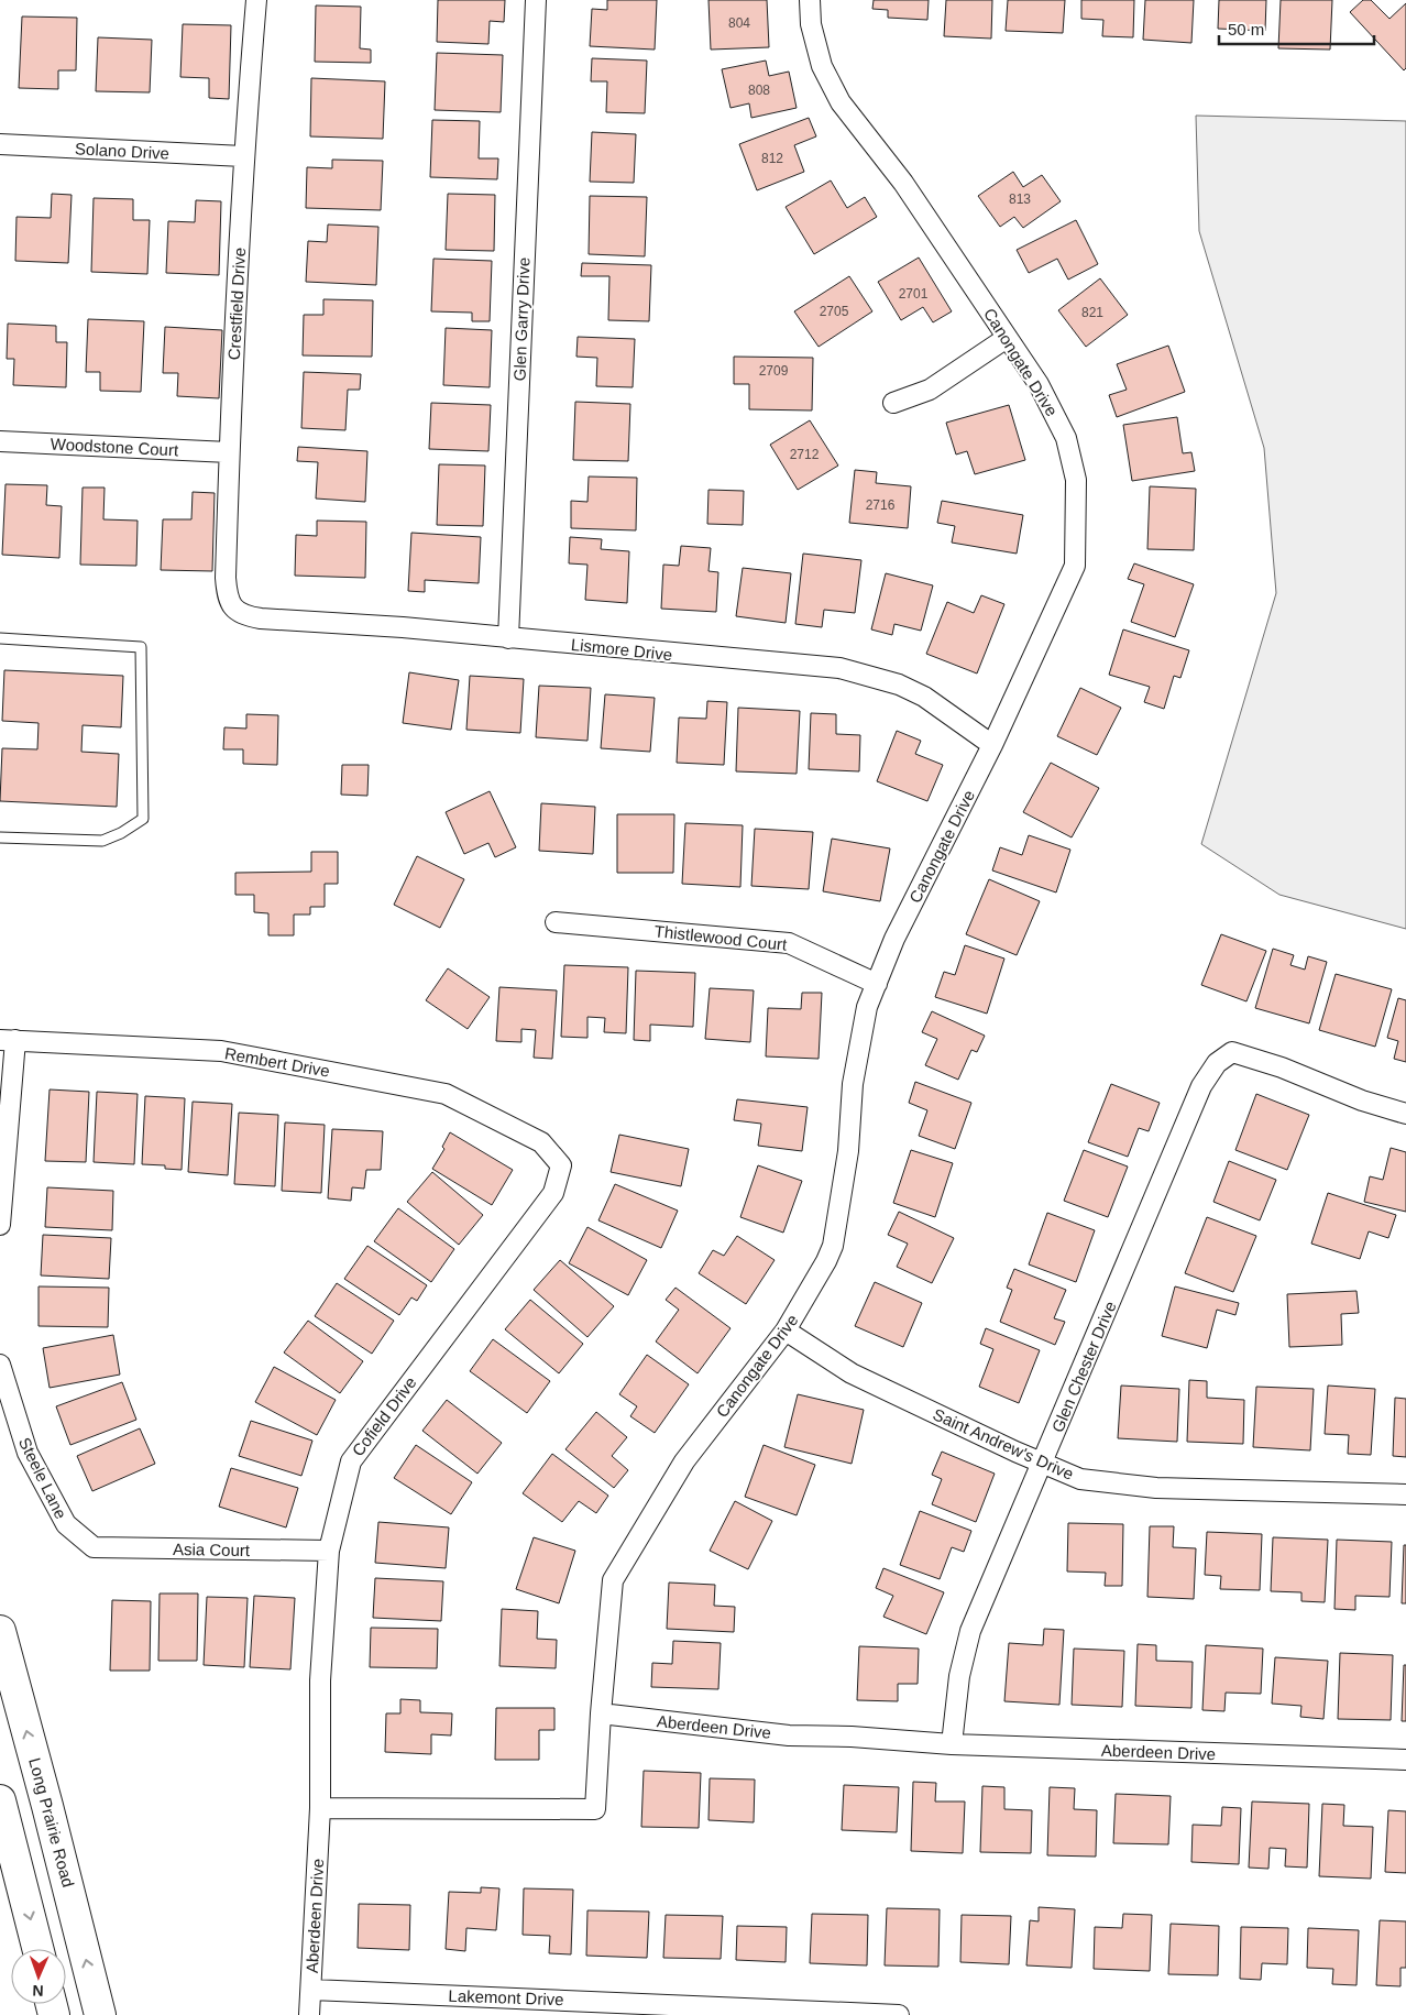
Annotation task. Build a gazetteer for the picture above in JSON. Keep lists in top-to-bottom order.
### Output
{
  "streets": {
    "main road": ["Long Prairie Road"],
    "street": [
      "Solano Drive",
      "Crestfield Drive",
      "Glen Garry Drive",
      "Canongate Drive",
      "Woodstone Court",
      "Lismore Drive",
      "Thistlewood Court",
      "Rembert Drive",
      "Glen Chester Drive",
      "Cofield Drive",
      "Saint Andrew's Drive",
      "Steele Lane",
      "Asia Court",
      "Aberdeen Drive",
      "Lakemont Drive"
    ]
  },
  "crossings": [
    ["Solano Drive", "Crestfield Drive"],
    ["Crestfield Drive", "Woodstone Court"],
    ["Crestfield Drive", "Lismore Drive"],
    ["Glen Garry Drive", "Lismore Drive"],
    ["Canongate Drive", "Lismore Drive"],
    ["Canongate Drive", "Thistlewood Court"],
    ["Canongate Drive", "Saint Andrew's Drive"],
    ["Canongate Drive", "Aberdeen Drive"],
    ["Rembert Drive", "Cofield Drive"],
    ["Glen Chester Drive", "Saint Andrew's Drive"],
    ["Glen Chester Drive", "Aberdeen Drive"],
    ["Cofield Drive", "Asia Court"],
    ["Cofield Drive", "Aberdeen Drive"],
    ["Steele Lane", "Asia Court"],
    ["Aberdeen Drive", "Lakemont Drive"]
  ],
  "house_numbers": [
    "804",
    "808",
    "812",
    "813",
    "2701",
    "2705",
    "821",
    "2709",
    "2712",
    "2716"
  ],
  "scale_bar": "50 m",
  "north": "bottom"
}
